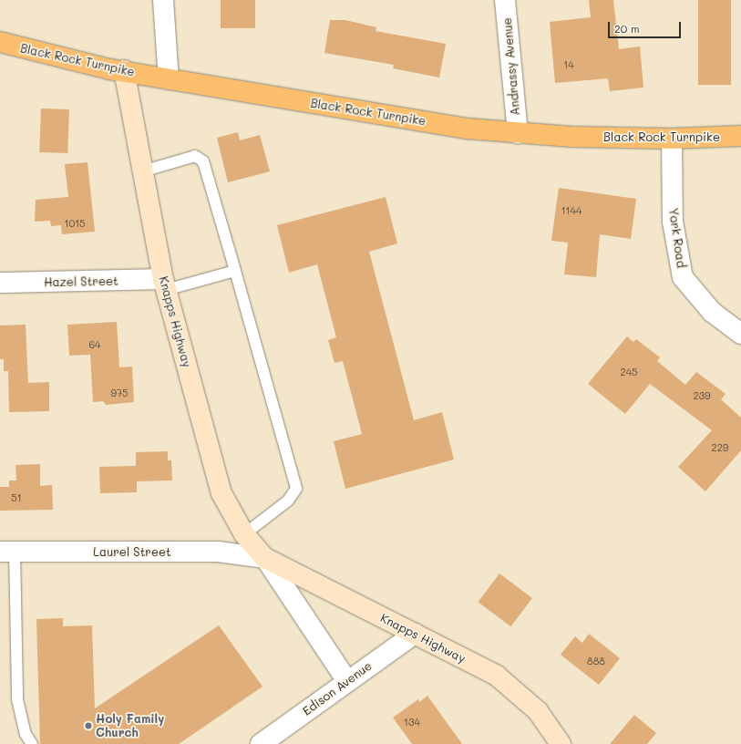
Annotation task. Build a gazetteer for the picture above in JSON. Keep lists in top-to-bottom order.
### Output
{
  "streets": {
    "main road": ["Black Rock Turnpike"],
    "street": [
      "Andrassy Avenue",
      "York Road",
      "Hazel Street",
      "Knapps Highway",
      "Laurel Street",
      "Edison Avenue"
    ]
  },
  "crossings": [
    ["Black Rock Turnpike", "Andrassy Avenue"],
    ["Black Rock Turnpike", "York Road"],
    ["Black Rock Turnpike", "Knapps Highway"],
    ["Hazel Street", "Knapps Highway"],
    ["Knapps Highway", "Laurel Street"],
    ["Knapps Highway", "Edison Avenue"]
  ],
  "places": ["Holy Family Church"],
  "house_numbers": [
    "14",
    "1144",
    "1015",
    "64",
    "245",
    "975",
    "239",
    "229",
    "51",
    "888",
    "134"
  ],
  "scale_bar": "20 m"
}
